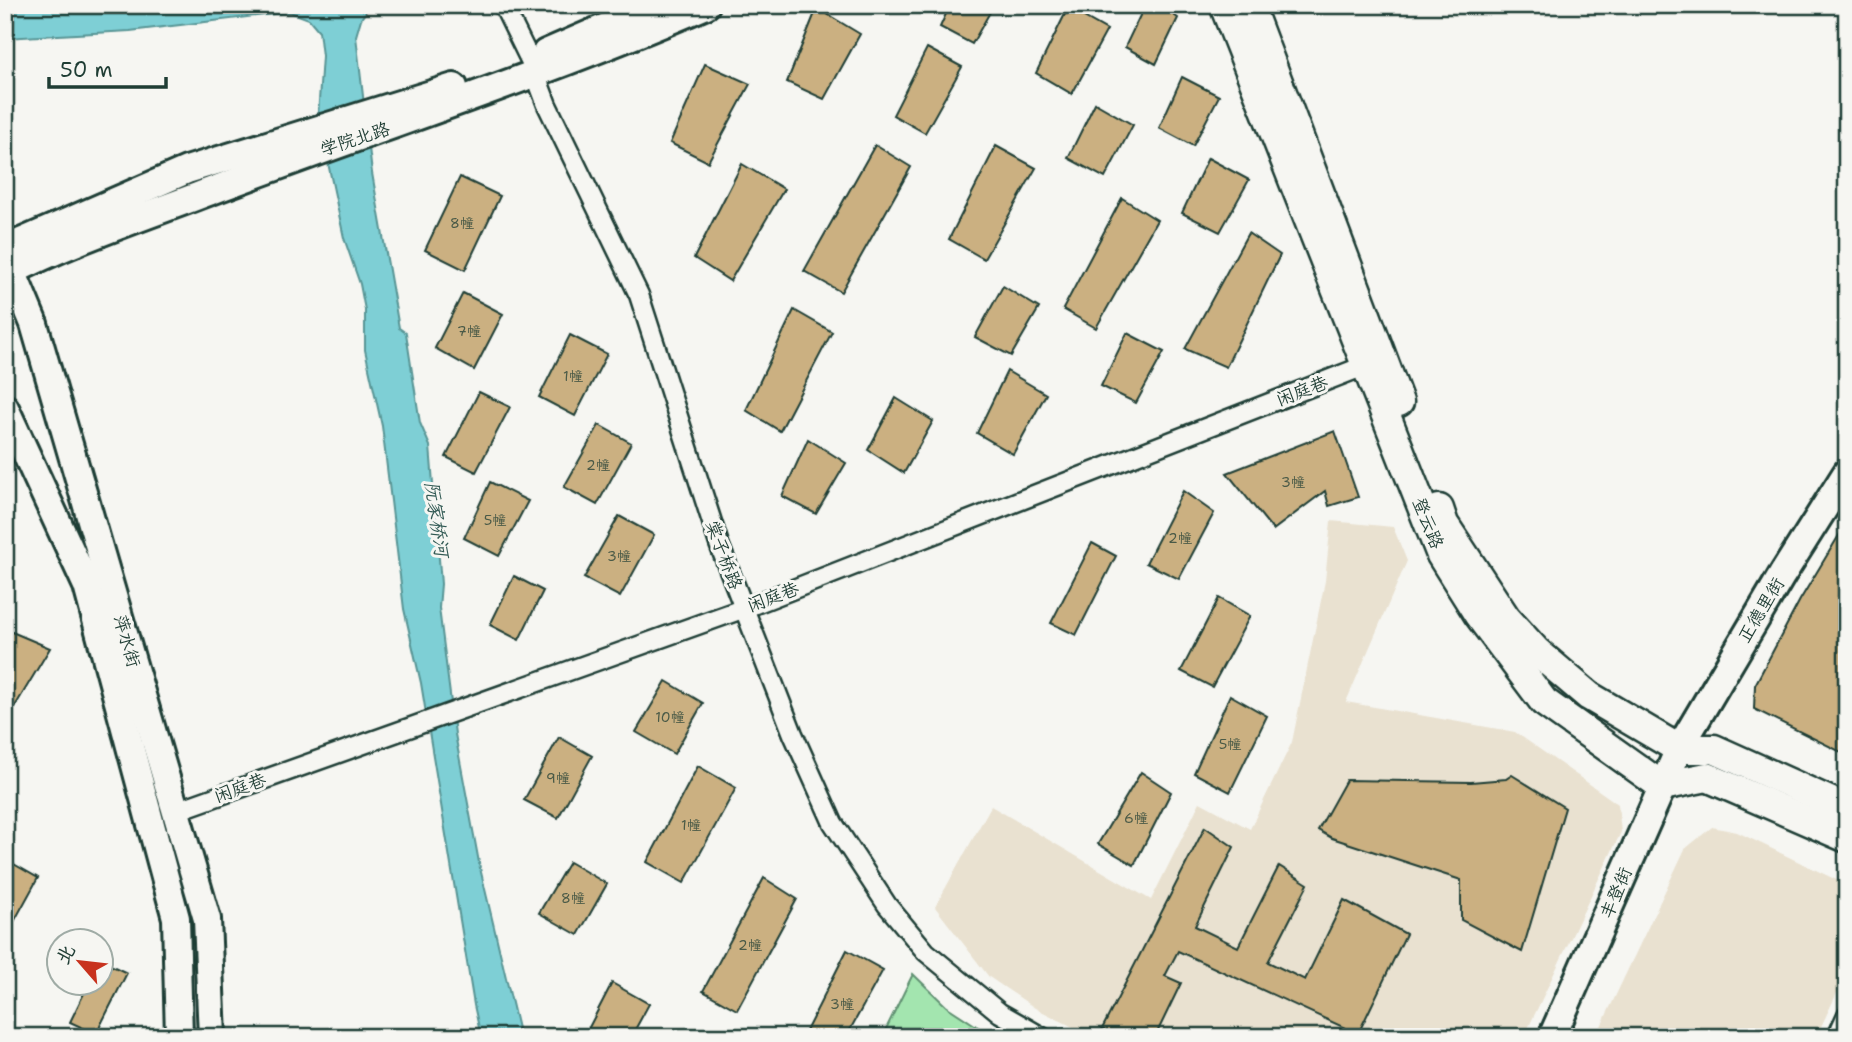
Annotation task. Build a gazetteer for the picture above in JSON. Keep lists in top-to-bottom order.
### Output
{
  "streets": {
    "main road": [
      "学院北路",
      "登云路",
      "正德里街",
      "萍水街",
      "丰登街"
    ],
    "street": ["闲庭巷", "棠子桥路"]
  },
  "crossings": [
    ["学院北路", "棠子桥路"],
    ["学院北路", "萍水街"],
    ["闲庭巷", "登云路"],
    ["闲庭巷", "棠子桥路"],
    ["闲庭巷", "萍水街"],
    ["登云路", "正德里街"],
    ["登云路", "丰登街"],
    ["正德里街", "丰登街"]
  ],
  "water": ["阮家桥河"],
  "house_numbers": [
    "8幢",
    "7幢",
    "1幢",
    "2幢",
    "3幢",
    "5幢",
    "2幢",
    "3幢",
    "10幢",
    "5幢",
    "9幢",
    "6幢",
    "1幢",
    "8幢",
    "2幢",
    "3幢"
  ],
  "scale_bar": "50 m",
  "north": "top left"
}
